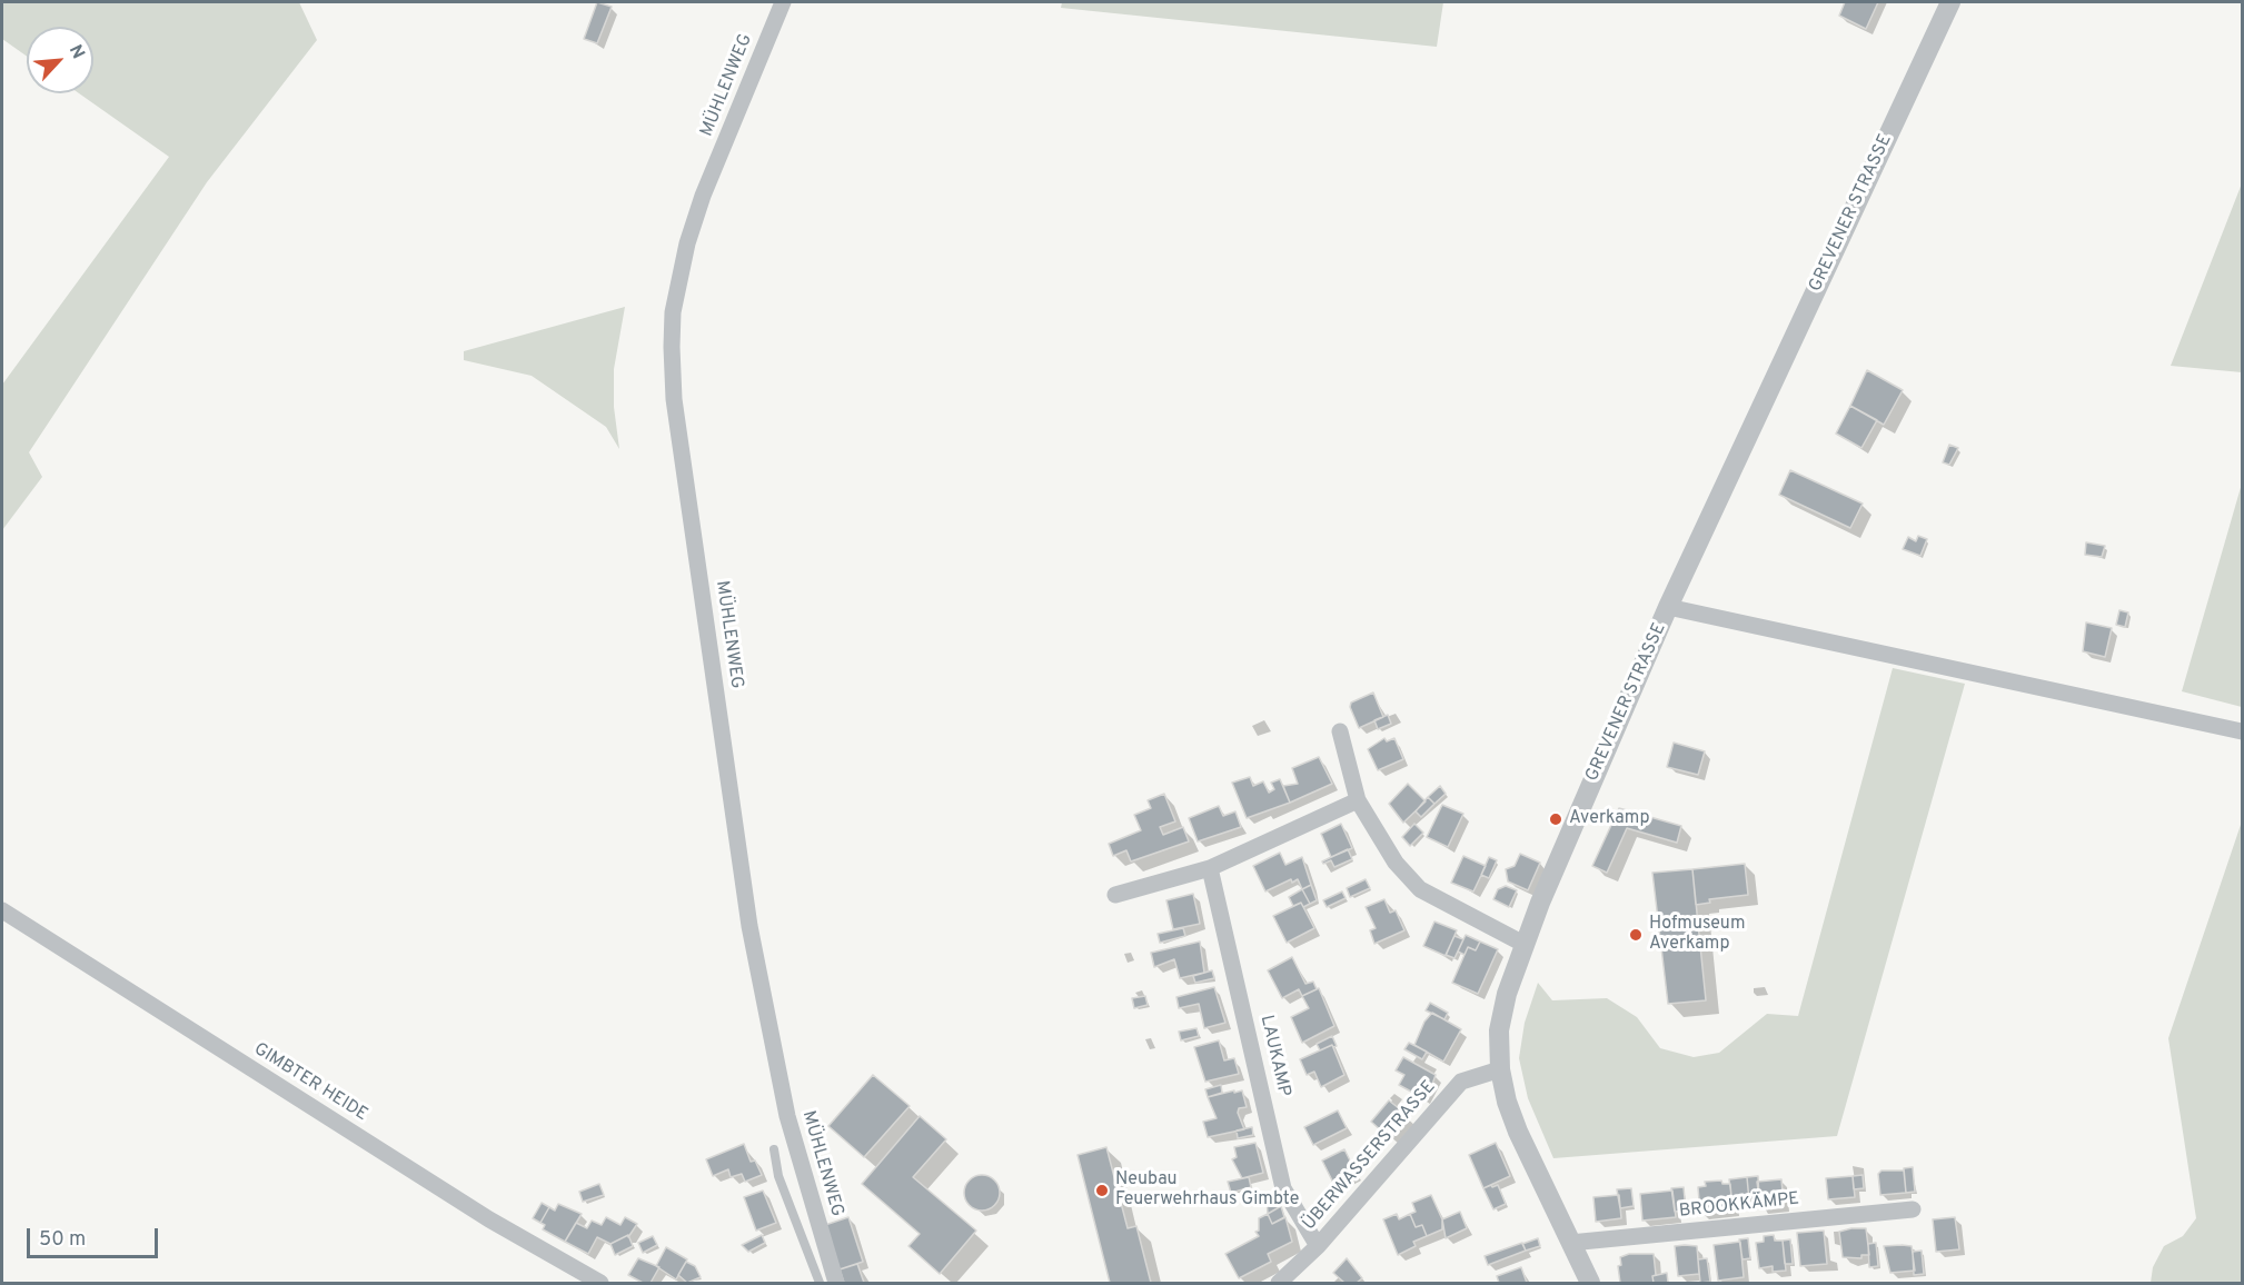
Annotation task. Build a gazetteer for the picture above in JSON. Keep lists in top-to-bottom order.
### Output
{
  "streets": {
    "street": [
      "MÜHLENWEG",
      "GREVENER STRASSE",
      "LAUKAMP",
      "GIMBTER HEIDE",
      "ÜBERWASSERSTRASSE",
      "BROOKKÄMPE"
    ]
  },
  "crossings": [
    ["GREVENER STRASSE", "ÜBERWASSERSTRASSE"],
    ["GREVENER STRASSE", "BROOKKÄMPE"],
    ["LAUKAMP", "ÜBERWASSERSTRASSE"]
  ],
  "places": ["Averkamp", "Hofmuseum Averkamp", "Neubau Feuerwehrhaus Gimbte"],
  "scale_bar": "50 m",
  "north": "top right"
}
